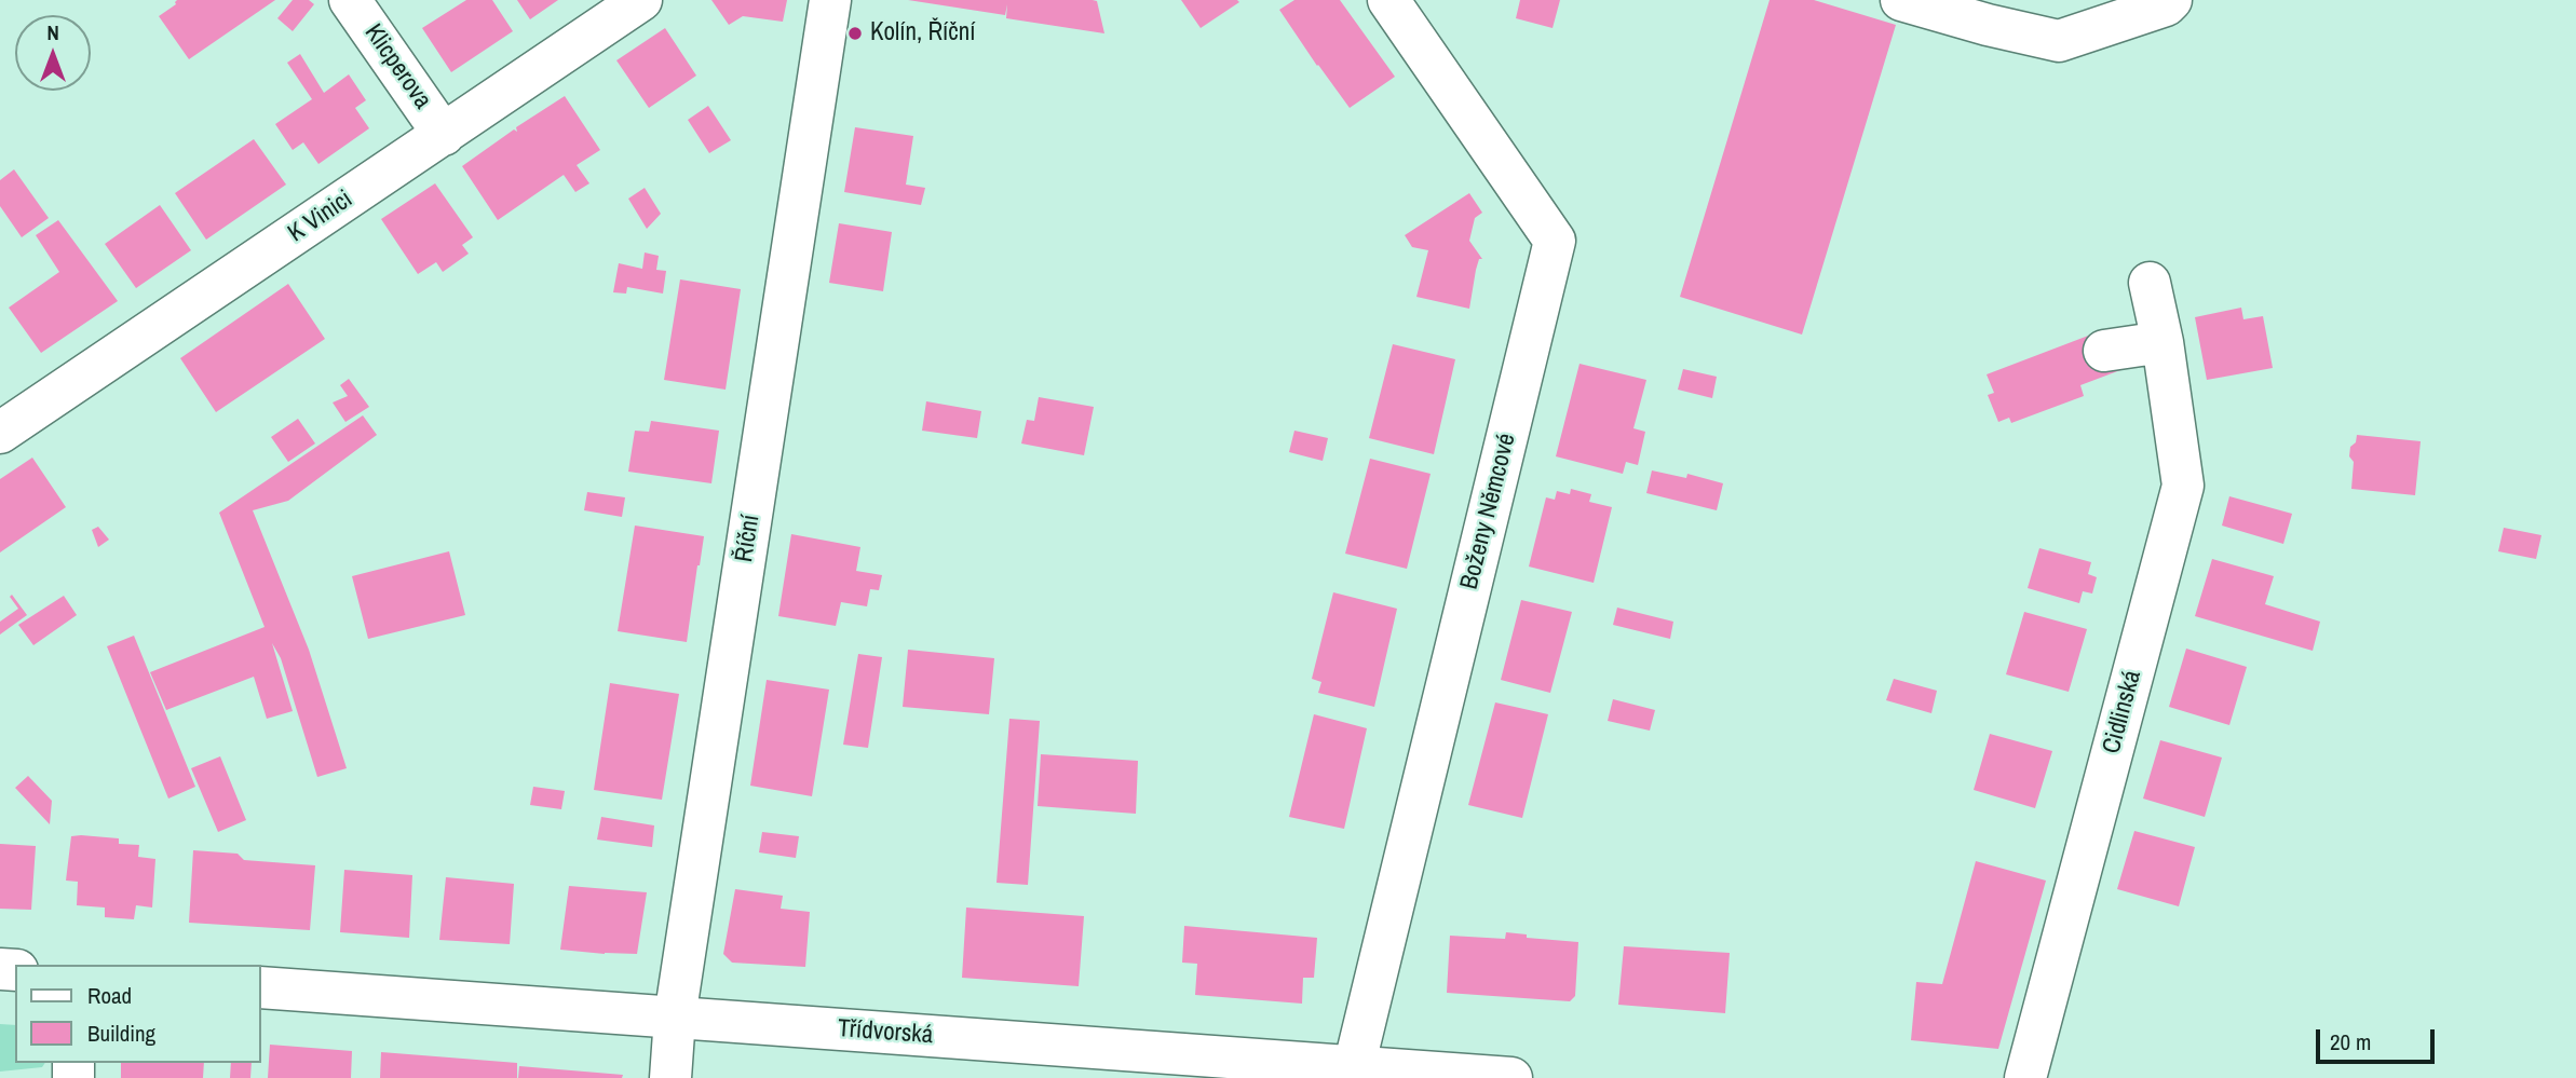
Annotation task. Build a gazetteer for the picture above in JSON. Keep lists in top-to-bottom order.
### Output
{
  "streets": {
    "street": [
      "Klicperova",
      "K Vinici",
      "Boženy Němcové",
      "Říční",
      "Cidlinská",
      "Třídvorská"
    ]
  },
  "crossings": [
    ["Klicperova", "K Vinici"],
    ["Boženy Němcové", "Třídvorská"],
    ["Říční", "Třídvorská"]
  ],
  "places": ["Kolín, Říční"],
  "legend": ["Road", "Building"],
  "scale_bar": "20 m",
  "north": "top"
}
